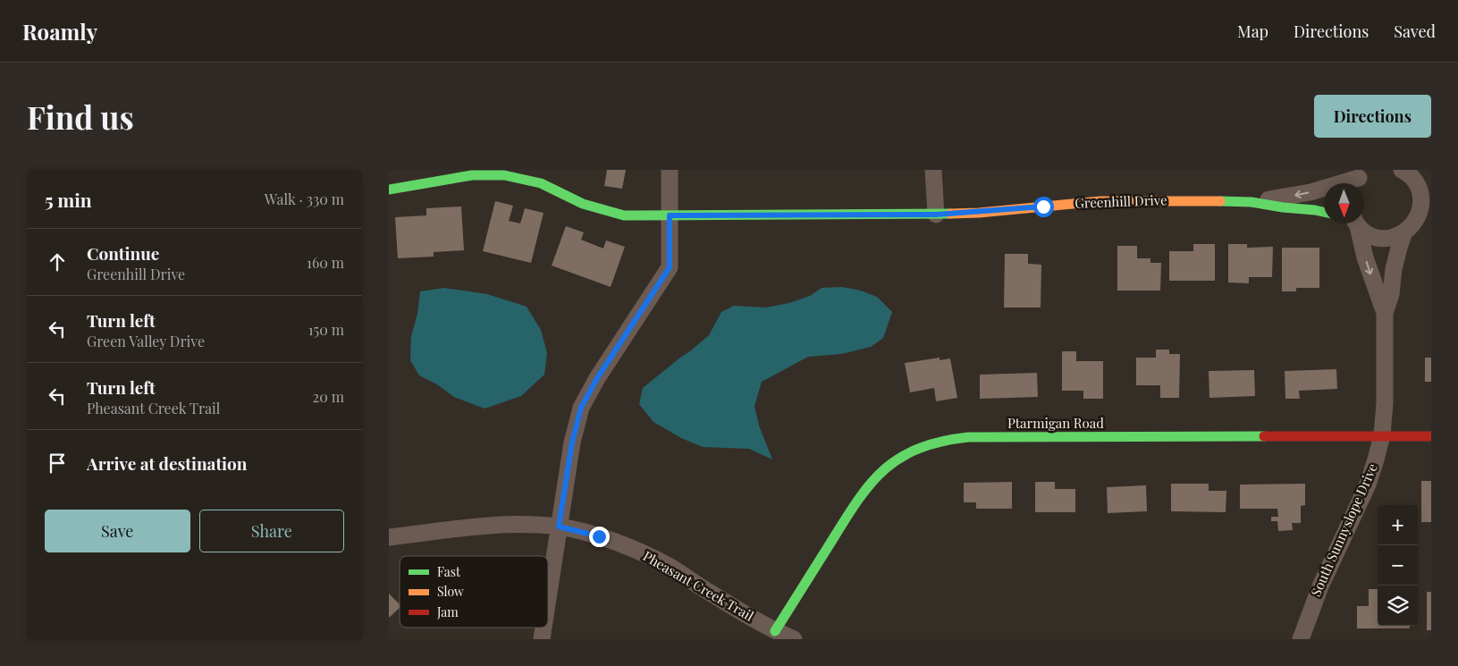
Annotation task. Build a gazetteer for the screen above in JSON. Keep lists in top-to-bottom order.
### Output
{
  "streets": {
    "street": [
      "Greenhill Drive",
      "Ptarmigan Road",
      "South Sunnyslope Drive",
      "Pheasant Creek Trail"
    ]
  },
  "crossings": [
    ["Ptarmigan Road", "South Sunnyslope Drive"],
    ["Ptarmigan Road", "Pheasant Creek Trail"]
  ],
  "legend": ["Fast", "Slow", "Jam"],
  "north": "bottom",
  "page": {
    "header": "Roamly",
    "nav": ["Map", "Directions", "Saved"],
    "buttons": [
      "Directions",
      ["Save", "Share"]
    ],
    "title": "Find us",
    "heading": ["5 min", "Walk · 330 m"],
    "list": [
      ["Continue", "Greenhill Drive", "160 m"],
      ["Turn left", "Green Valley Drive", "150 m"],
      ["Turn left", "Pheasant Creek Trail", "20 m"],
      "Arrive at destination"
    ],
    "map_buttons": ["+", "−"]
  }
}
